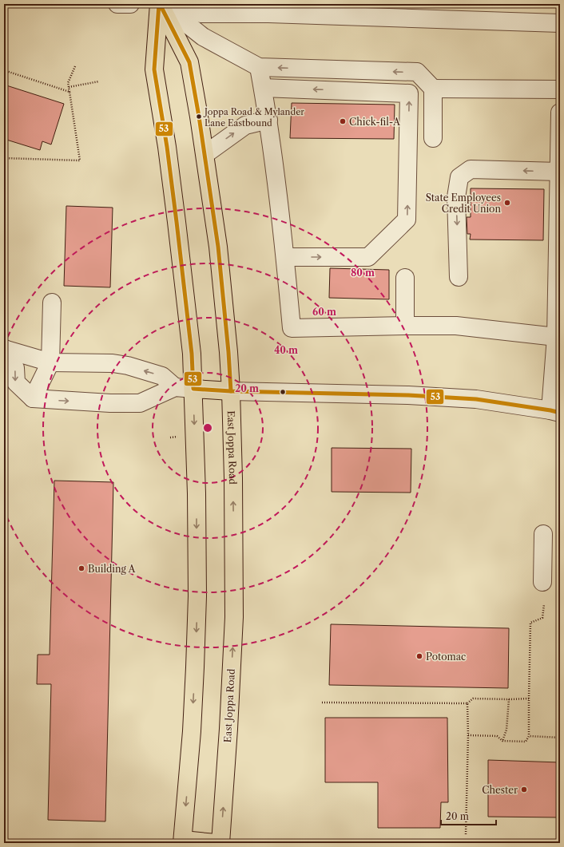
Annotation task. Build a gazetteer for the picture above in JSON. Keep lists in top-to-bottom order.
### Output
{
  "streets": {
    "main road": ["East Joppa Road"]
  },
  "places": [
    "Joppa Road & Mylander Lane Eastbound",
    "Chick-fil-A",
    "State Employees Credit Union",
    "Building A",
    "Potomac",
    "Chester"
  ],
  "lines": ["transit line 53"],
  "scale_bar": "20 m",
  "rings": [
    "80 m",
    "60 m",
    "40 m",
    "20 m"
  ]
}
